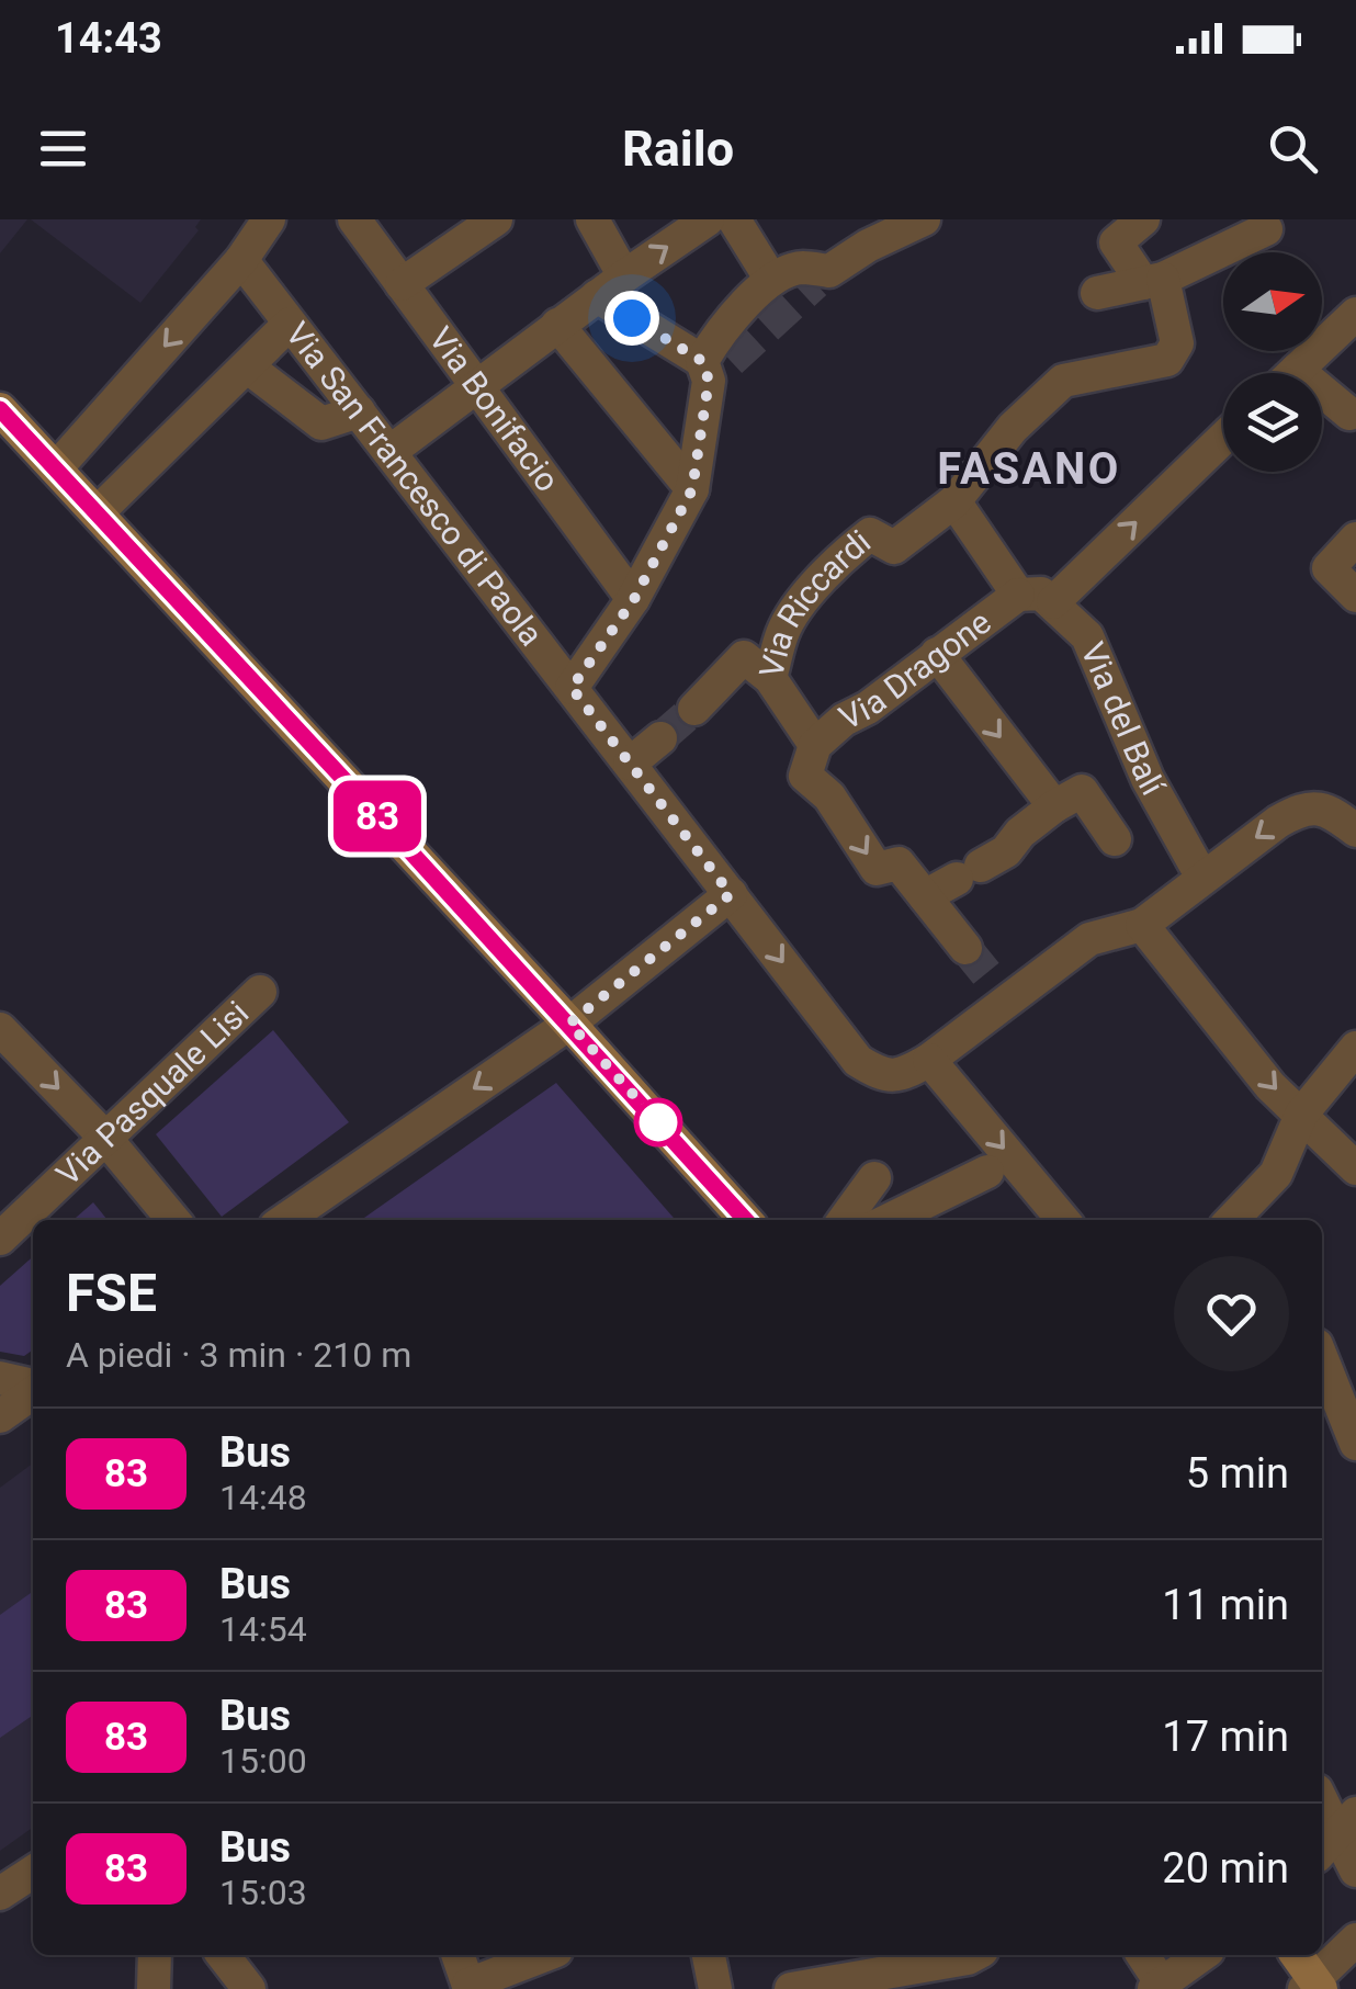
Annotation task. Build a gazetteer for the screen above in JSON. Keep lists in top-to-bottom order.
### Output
{
  "streets": {
    "street": [
      "Via Bonifacio",
      "Via San Francesco di Paola",
      "Via Riccardi",
      "Via Dragone",
      "Via del Balí",
      "Via Pasquale Lisi"
    ]
  },
  "districts": ["FASANO"],
  "lines": ["bus line 83"],
  "north": "right",
  "page": {
    "status": "14:43",
    "header": "Railo",
    "on_map": "83",
    "heading": ["FSE", "A piedi · 3 min · 210 m"],
    "list": [
      {
        "mark": "83",
        "name": "Bus",
        "note": "14:48",
        "value": "5 min"
      },
      {
        "mark": "83",
        "name": "Bus",
        "note": "14:54",
        "value": "11 min"
      },
      {
        "mark": "83",
        "name": "Bus",
        "note": "15:00",
        "value": "17 min"
      },
      {
        "mark": "83",
        "name": "Bus",
        "note": "15:03",
        "value": "20 min"
      }
    ]
  }
}
